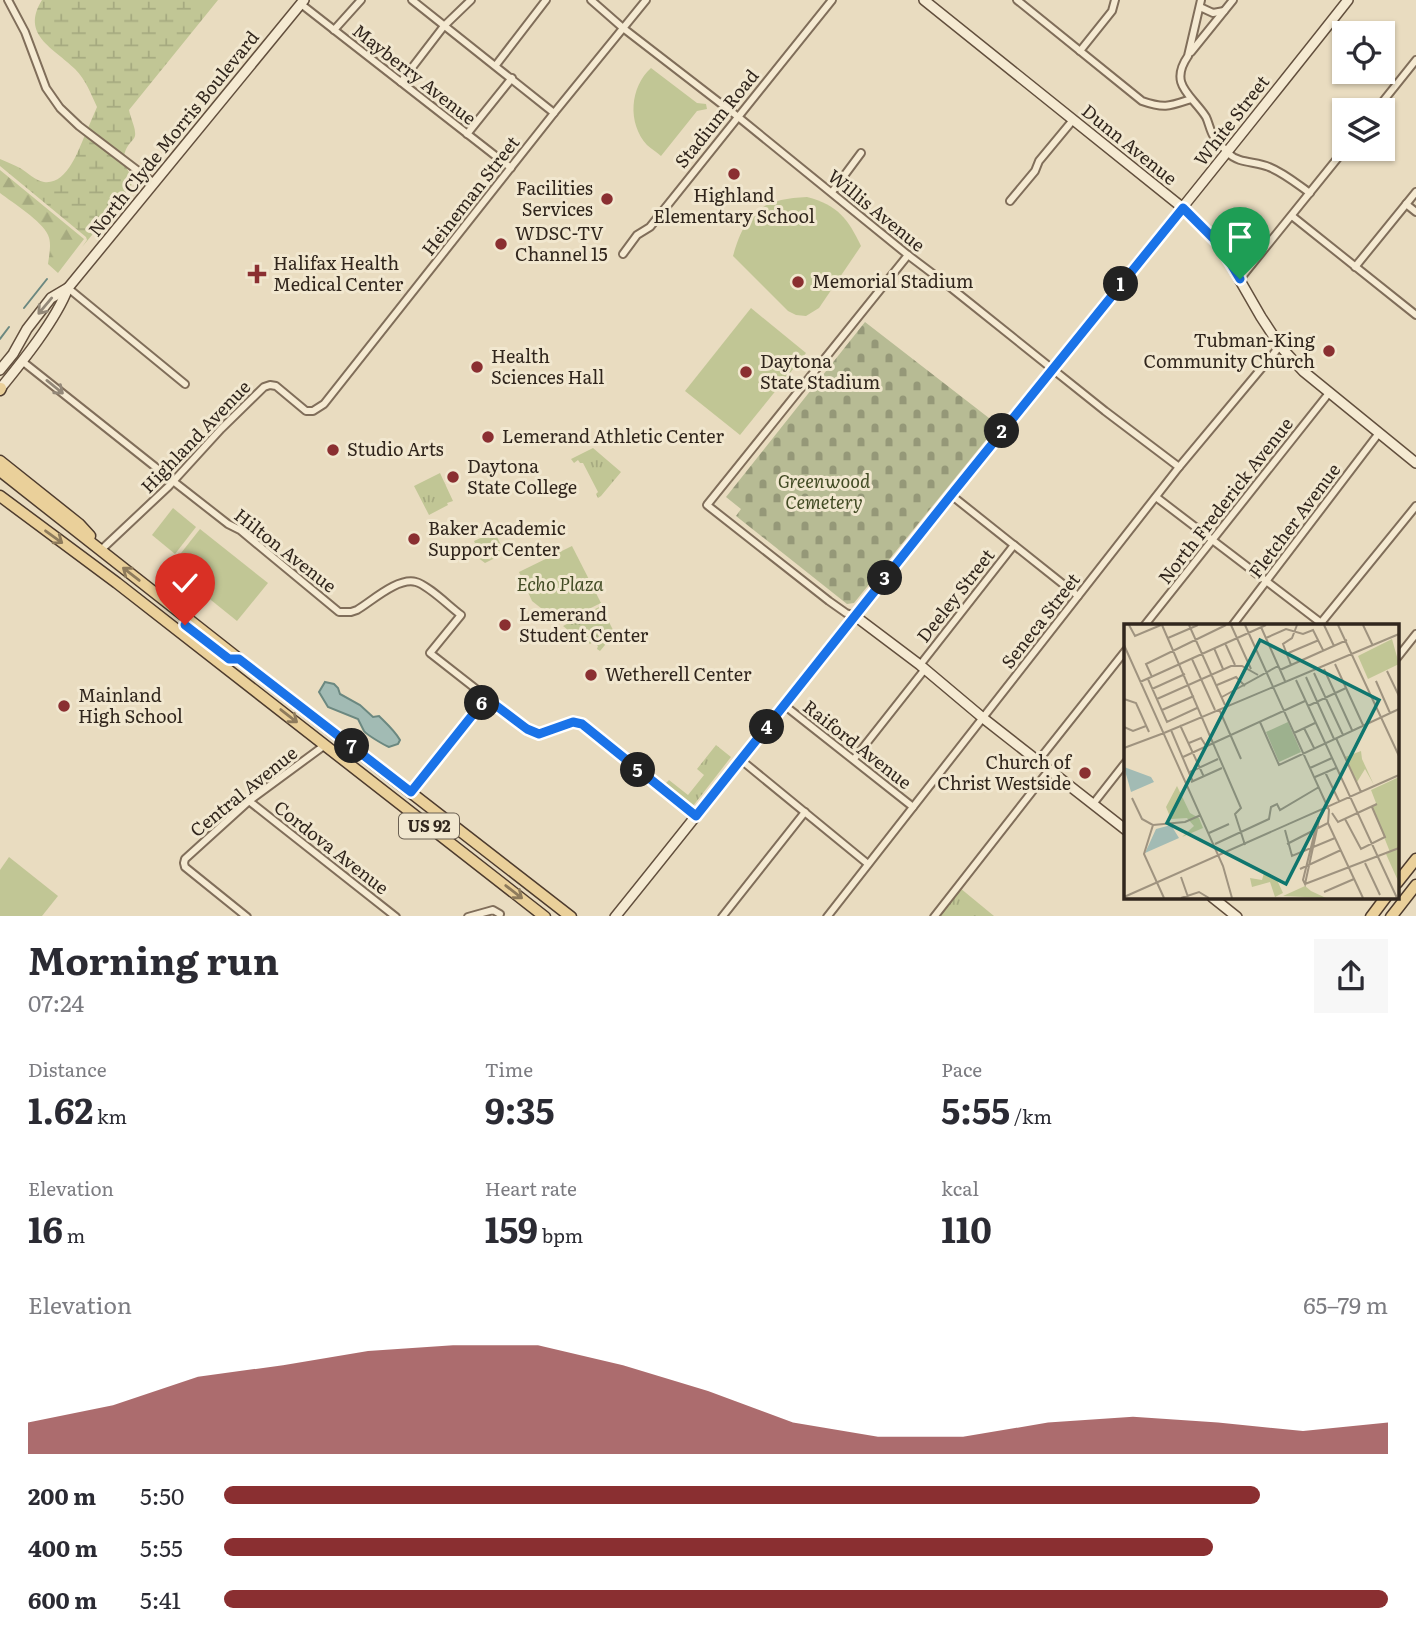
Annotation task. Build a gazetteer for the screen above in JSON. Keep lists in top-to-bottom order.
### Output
{
  "streets": {
    "main road": ["US 92"],
    "street": [
      "Mayberry Avenue",
      "Stadium Road",
      "White Street",
      "North Clyde Morris Boulevard",
      "Dunn Avenue",
      "Heineman Street",
      "Willis Avenue",
      "Highland Avenue",
      "North Frederick Avenue",
      "Fletcher Avenue",
      "Hilton Avenue",
      "Deeley Street",
      "Seneca Street",
      "Raiford Avenue",
      "Central Avenue",
      "Cordova Avenue"
    ]
  },
  "crossings": [
    ["Mayberry Avenue", "North Clyde Morris Boulevard"],
    ["Mayberry Avenue", "Heineman Street"],
    ["Stadium Road", "Willis Avenue"],
    ["White Street", "Dunn Avenue"],
    ["White Street", "Willis Avenue"],
    ["White Street", "Hilton Avenue"],
    ["White Street", "Raiford Avenue"],
    ["Dunn Avenue", "North Frederick Avenue"],
    ["Dunn Avenue", "Fletcher Avenue"],
    ["Dunn Avenue", "Seneca Street"],
    ["Heineman Street", "Willis Avenue"],
    ["Heineman Street", "Highland Avenue"],
    ["Willis Avenue", "Seneca Street"],
    ["Highland Avenue", "Hilton Avenue"],
    ["Highland Avenue", "US 92"],
    ["Deeley Street", "Raiford Avenue"],
    ["Seneca Street", "Raiford Avenue"],
    ["Central Avenue", "US 92"],
    ["Central Avenue", "Cordova Avenue"]
  ],
  "parks": ["Greenwood Cemetery", "Echo Plaza"],
  "places": {
    "other": [
      "Highland Elementary School",
      "Facilities Services",
      "WDSC-TV Channel 15",
      "Memorial Stadium",
      "Tubman-King Community Church",
      "Health Sciences Hall",
      "Daytona State Stadium",
      "Lemerand Athletic Center",
      "Studio Arts",
      "Daytona State College",
      "Baker Academic Support Center",
      "Lemerand Student Center",
      "Wetherell Center",
      "Mainland High School",
      "Church of Christ Westside"
    ],
    "health": ["Halifax Health Medical Center"]
  },
  "page": {
    "pins": [
      "1",
      "2",
      "3",
      "6",
      "4",
      "7",
      "5"
    ],
    "heading": ["Morning run", "07:24"],
    "stats": [
      ["Distance", "1.62 km"],
      ["Time", "9:35"],
      ["Pace", "5:55 /km"],
      ["Elevation", "16 m"],
      ["Heart rate", "159 bpm"],
      ["kcal", "110"]
    ],
    "chart": ["Elevation", "65–79 m"],
    "list": [
      {
        "name": "200 m",
        "note": "5:50"
      },
      {
        "name": "400 m",
        "note": "5:55"
      },
      {
        "name": "600 m",
        "note": "5:41"
      }
    ]
  }
}
